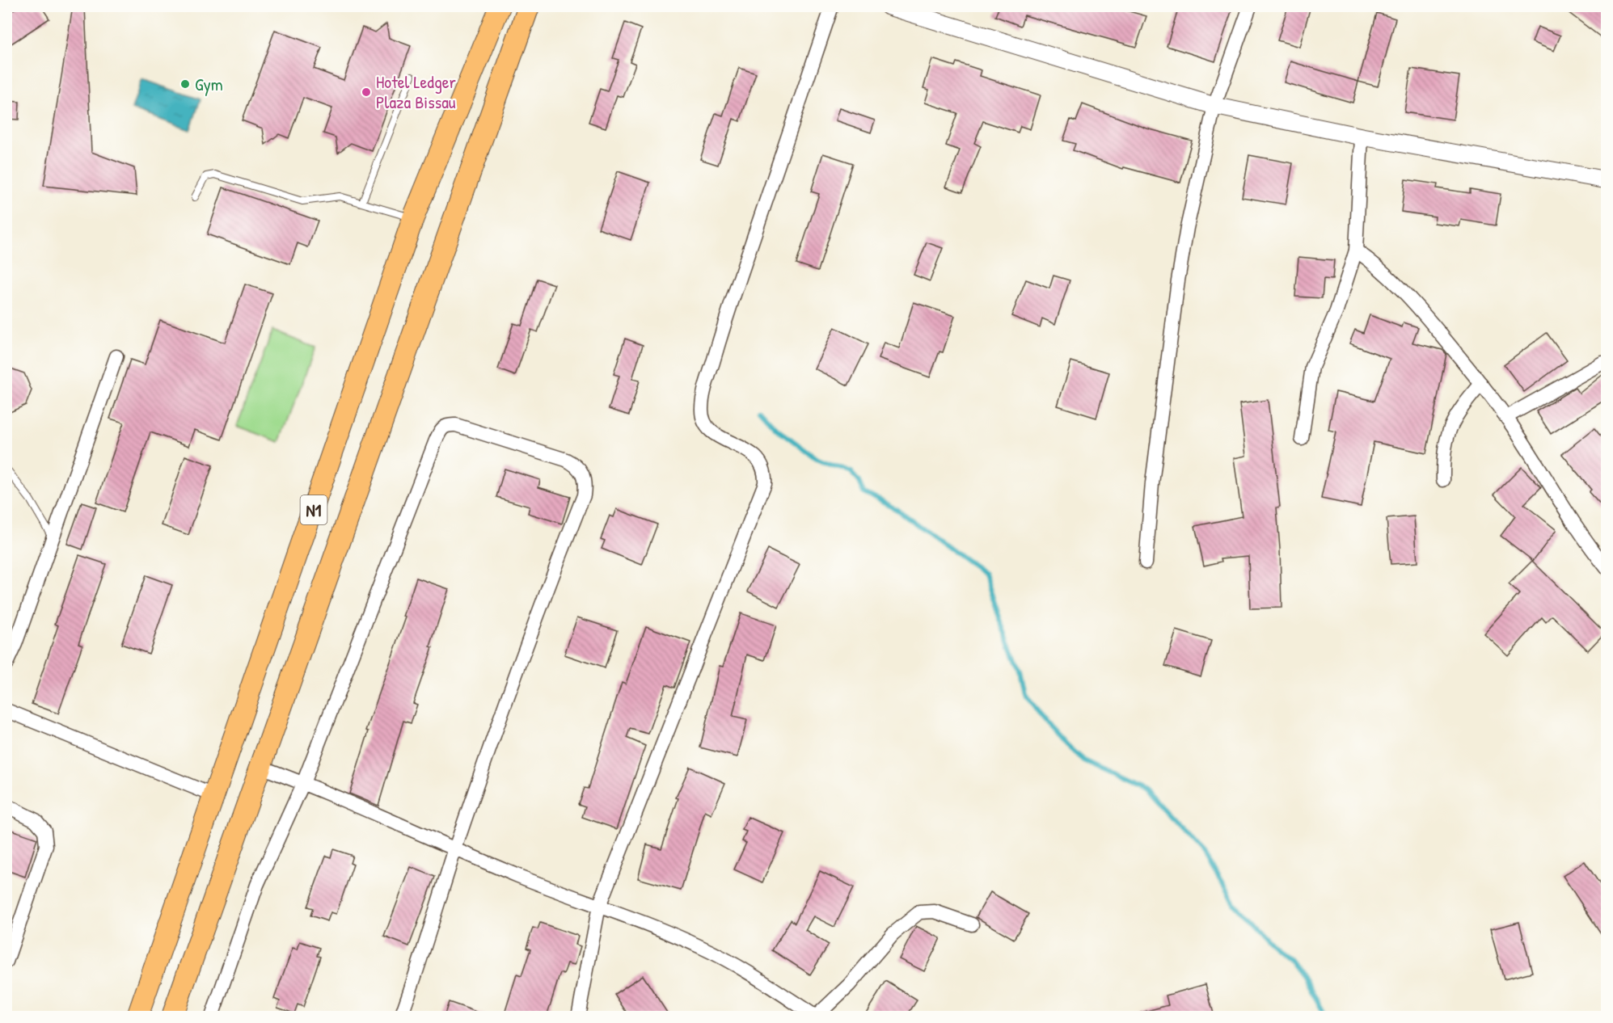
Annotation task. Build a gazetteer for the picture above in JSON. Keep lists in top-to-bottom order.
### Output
{
  "streets": {
    "main road": ["N1"]
  },
  "places": ["Gym", "Hotel Ledger Plaza Bissau"]
}
